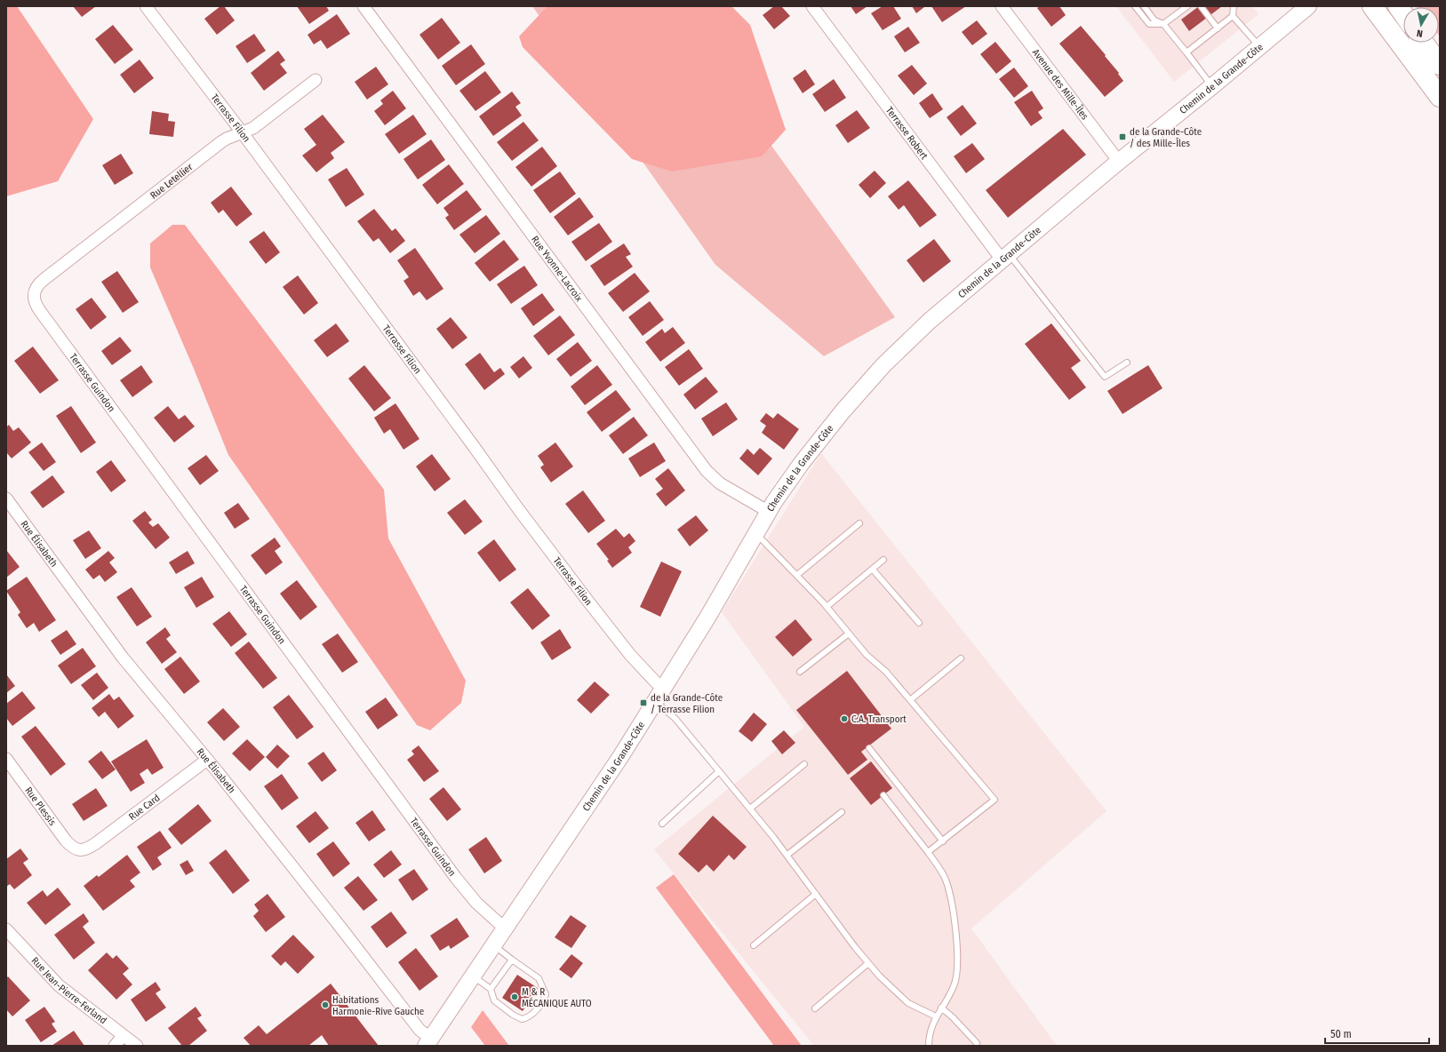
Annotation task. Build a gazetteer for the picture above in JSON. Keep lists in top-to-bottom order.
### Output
{
  "streets": {
    "main road": ["Chemin de la Grande-Côte"],
    "street": [
      "Avenue des Mille-Îles",
      "Terrasse Filion",
      "Terrasse Robert",
      "Rue Letellier",
      "Rue Yvonne-Lacroix",
      "Terrasse Guindon",
      "Rue Élisabeth",
      "Rue Plessis",
      "Rue Card",
      "Rue Jean-Pierre-Ferland"
    ]
  },
  "crossings": [
    ["Chemin de la Grande-Côte", "Avenue des Mille-Îles"],
    ["Chemin de la Grande-Côte", "Terrasse Filion"],
    ["Chemin de la Grande-Côte", "Terrasse Robert"],
    ["Chemin de la Grande-Côte", "Rue Yvonne-Lacroix"],
    ["Chemin de la Grande-Côte", "Terrasse Guindon"],
    ["Chemin de la Grande-Côte", "Rue Élisabeth"],
    ["Terrasse Filion", "Rue Letellier"],
    ["Rue Letellier", "Terrasse Guindon"],
    ["Rue Élisabeth", "Rue Card"],
    ["Rue Plessis", "Rue Card"]
  ],
  "places": {
    "transit": ["de la Grande-Côte / des Mille-Îles", "de la Grande-Côte / Terrasse Filion"],
    "other": ["C.A. Transport", "M & R MÉCANIQUE AUTO", "Habitations Harmonie-Rive Gauche"]
  },
  "scale_bar": "50 m",
  "north": "bottom"
}
